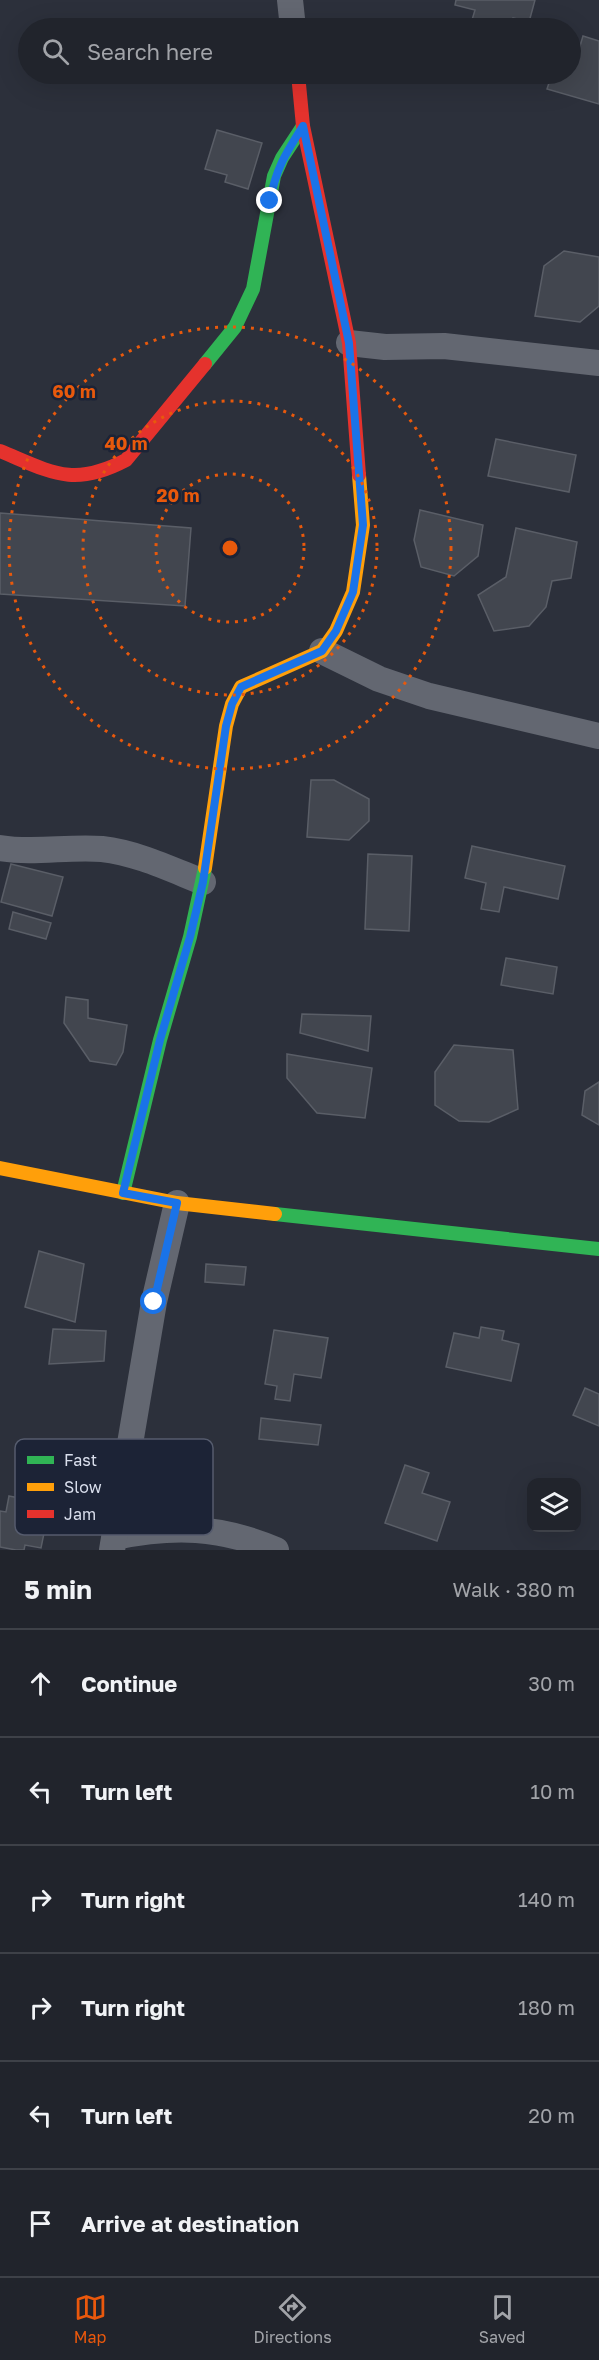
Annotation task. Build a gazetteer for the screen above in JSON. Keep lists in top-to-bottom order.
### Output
{
  "legend": ["Fast", "Slow", "Jam"],
  "page": {
    "search": "Search here",
    "heading": ["5 min", "Walk · 380 m"],
    "list": [
      ["Continue", "30 m"],
      ["Turn left", "10 m"],
      ["Turn right", "140 m"],
      ["Turn right", "180 m"],
      ["Turn left", "20 m"],
      "Arrive at destination"
    ],
    "nav": ["Map", "Directions", "Saved"]
  },
  "rings": ["60 m", "40 m", "20 m"]
}
